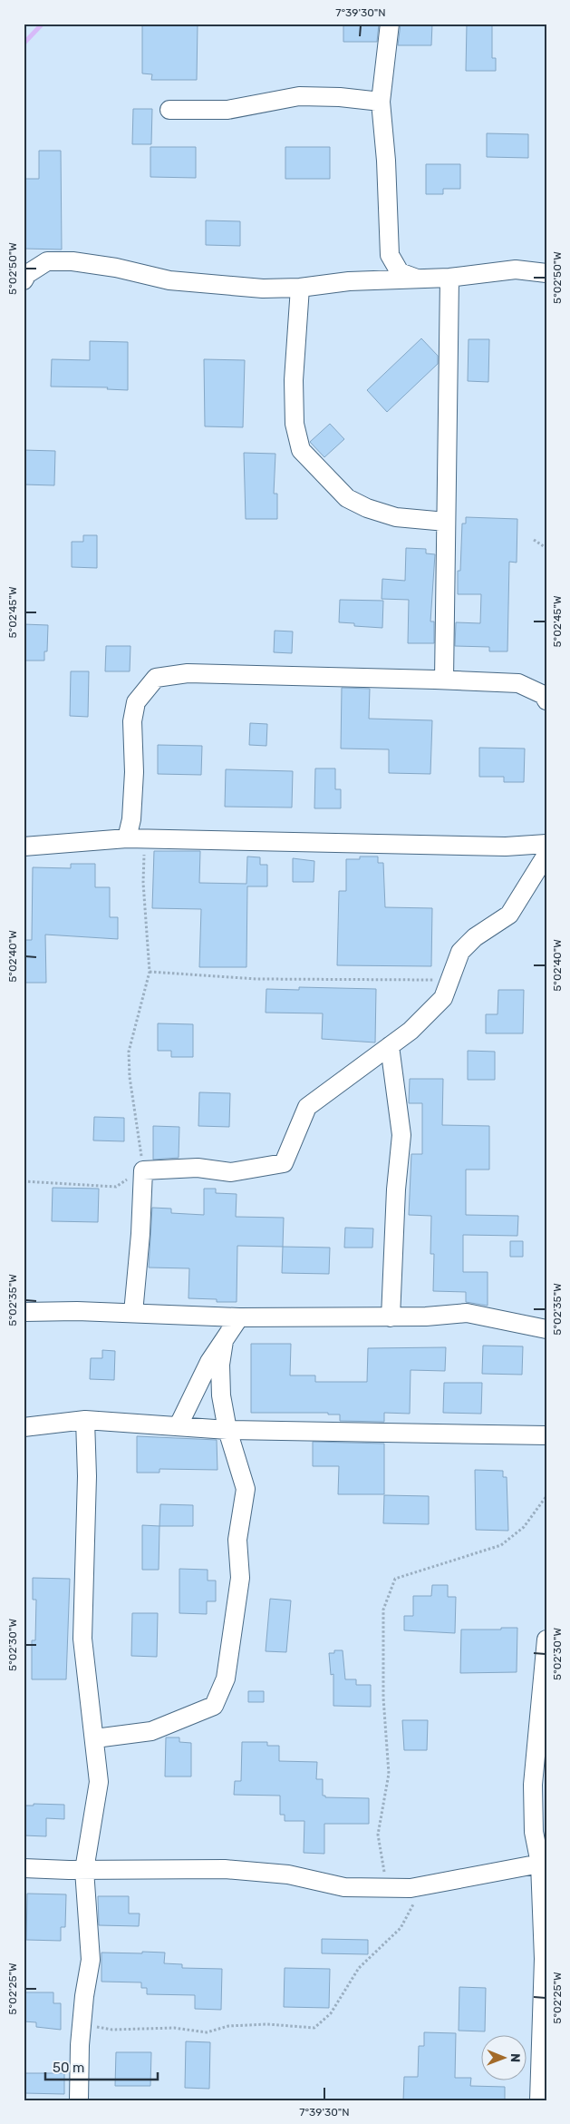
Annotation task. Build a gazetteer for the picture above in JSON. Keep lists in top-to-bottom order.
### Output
{
  "scale_bar": "50 m",
  "north": "right",
  "coordinates": [
    "7°39'30\"N",
    "5°02'50\"W",
    "5°02'45\"W",
    "5°02'40\"W",
    "5°02'35\"W",
    "5°02'30\"W",
    "5°02'25\"W"
  ]
}
